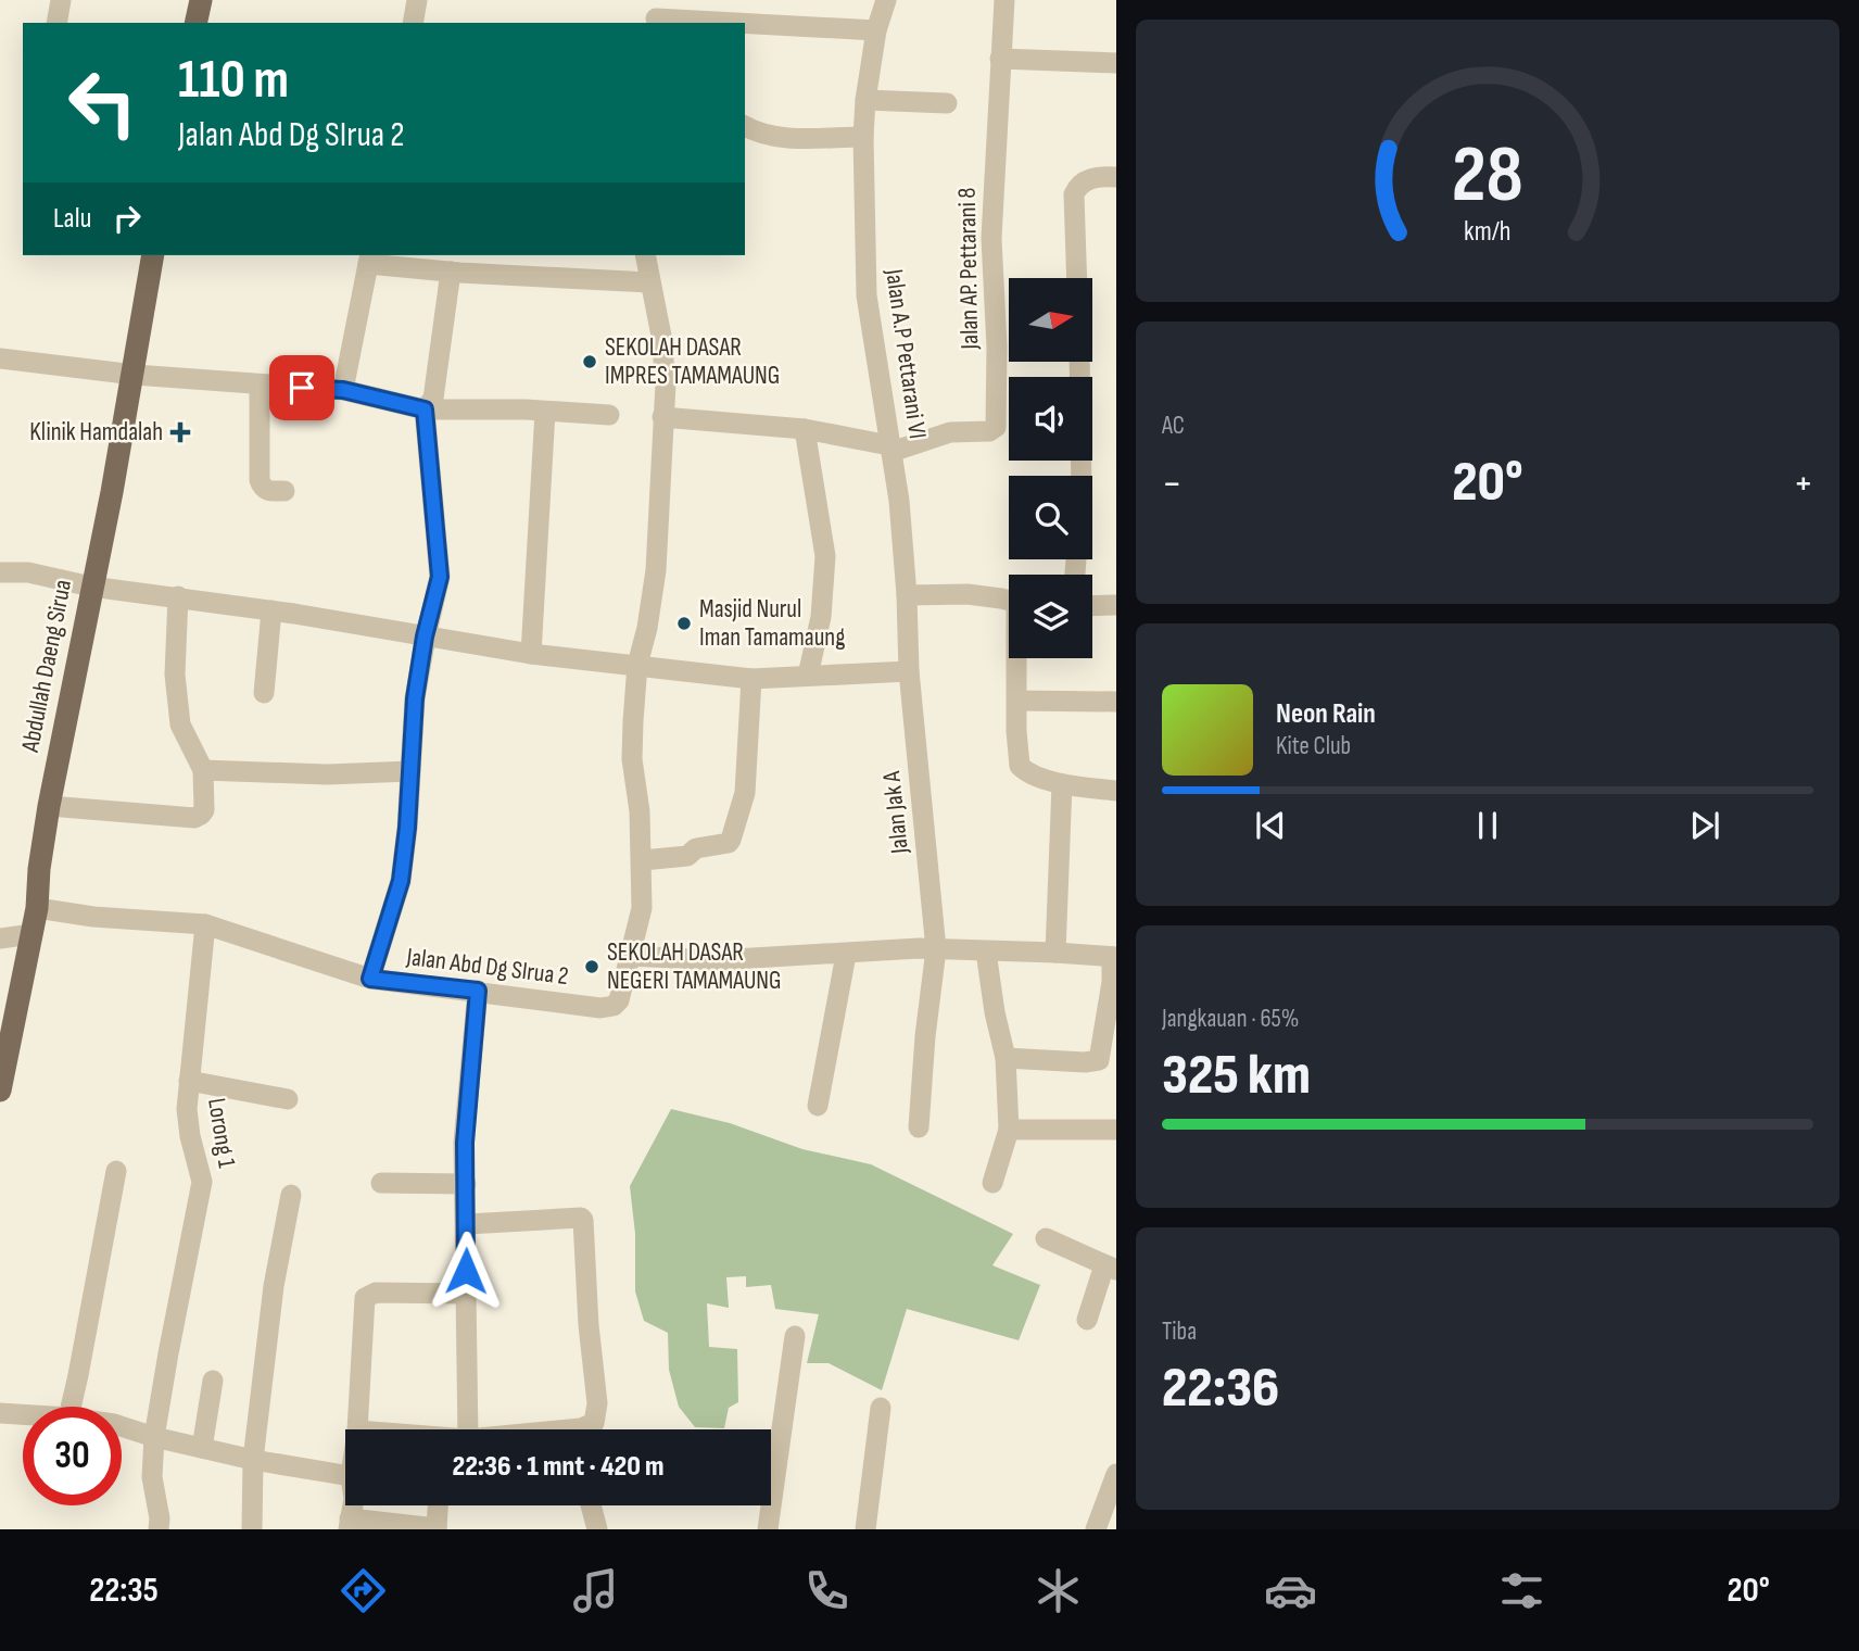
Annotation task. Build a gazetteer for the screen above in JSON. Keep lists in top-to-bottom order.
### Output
{
  "streets": {
    "main road": ["Abdullah Daeng Sirua"],
    "street": [
      "Jalan AP. Pettarani 8",
      "Jalan A.P Pettarani VI",
      "Jalan Jak A",
      "Jalan Abd Dg SIrua 2",
      "Lorong 1"
    ]
  },
  "crossings": [
    ["Jalan AP. Pettarani 8", "Jalan A.P Pettarani VI"],
    ["Jalan A.P Pettarani VI", "Jalan Jak A"],
    ["Abdullah Daeng Sirua", "Jalan Abd Dg SIrua 2"],
    ["Jalan Abd Dg SIrua 2", "Lorong 1"]
  ],
  "places": {
    "other": ["SEKOLAH DASAR IMPRES TAMAMAUNG", "Masjid Nurul Iman Tamamaung", "SEKOLAH DASAR NEGERI TAMAMAUNG"],
    "health": ["Klinik Hamdalah"]
  },
  "north": "right",
  "page": {
    "turn": ["110 m", "Jalan Abd Dg SIrua 2"],
    "then": "Lalu",
    "tile": [
      "AC",
      ["Jangkauan · 65%", "325 km"],
      ["Tiba", "22:36"]
    ],
    "heat": ["−", "20°", "+"],
    "song": ["Neon Rain", "Kite Club"],
    "limit": "30",
    "trip": "22:36 · 1 mnt · 420 m",
    "tabs": ["22:35", "20°"],
    "gauge": ["28", "km/h"]
  }
}
